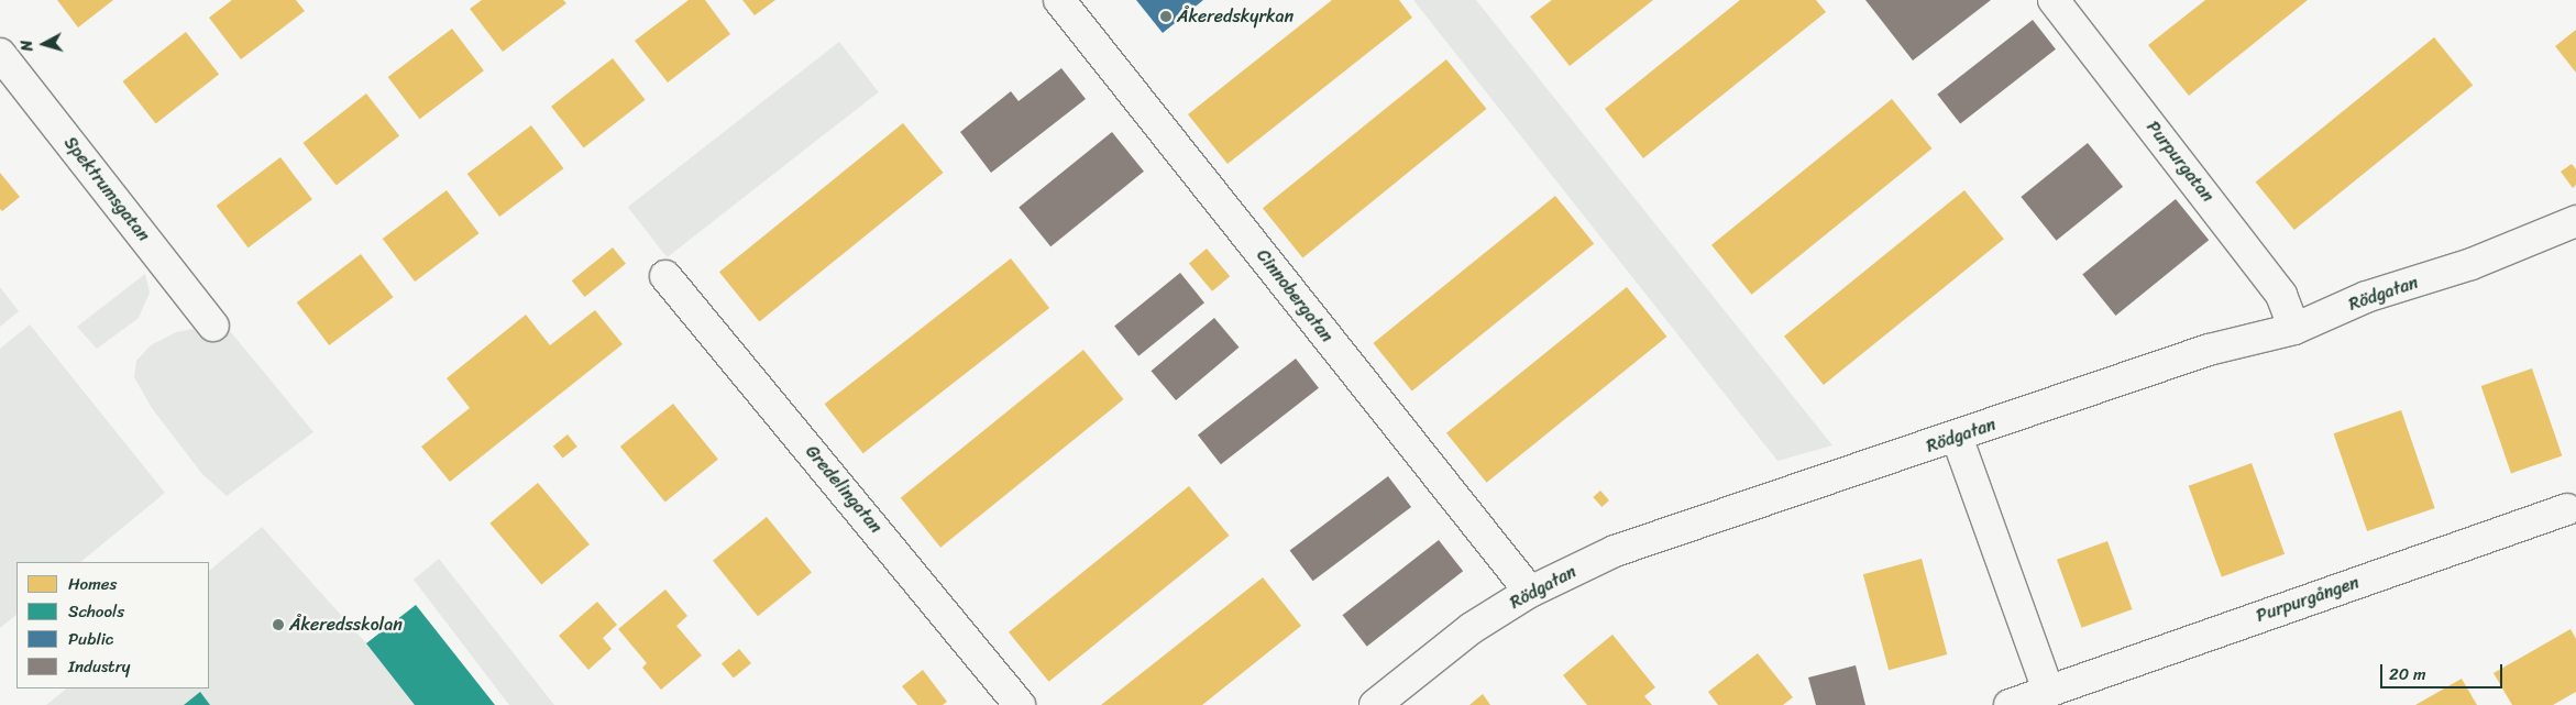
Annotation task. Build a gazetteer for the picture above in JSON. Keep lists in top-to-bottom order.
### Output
{
  "streets": {
    "street": [
      "Purpurgatan",
      "Spektrumsgatan",
      "Rödgatan",
      "Cinnobergatan",
      "Gredelingatan",
      "Purpurgången"
    ]
  },
  "crossings": [
    ["Purpurgatan", "Rödgatan"],
    ["Rödgatan", "Cinnobergatan"]
  ],
  "places": ["Åkeredskyrkan", "Åkeredsskolan"],
  "legend": [
    "Homes",
    "Schools",
    "Public",
    "Industry"
  ],
  "scale_bar": "20 m",
  "north": "left"
}
